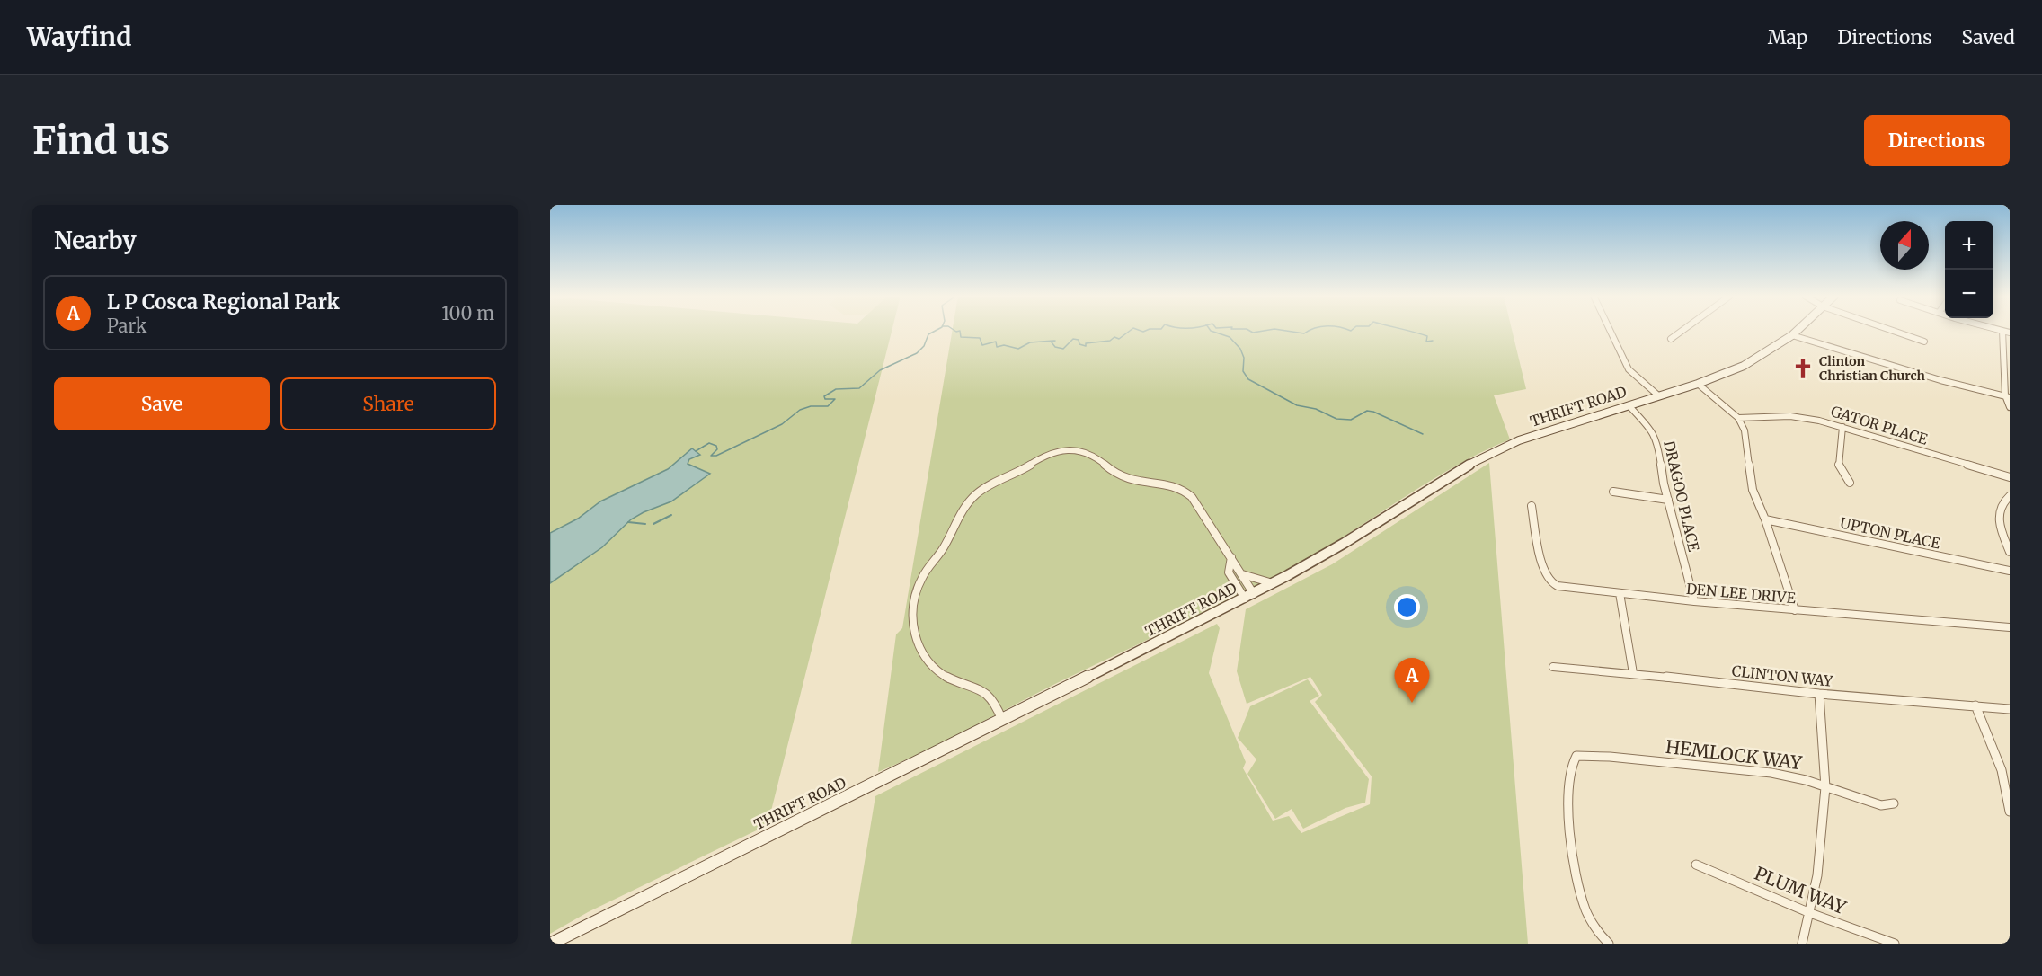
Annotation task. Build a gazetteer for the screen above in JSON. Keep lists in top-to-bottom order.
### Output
{
  "streets": {
    "street": [
      "THRIFT ROAD",
      "GATOR PLACE",
      "DRAGOO PLACE",
      "UPTON PLACE",
      "DEN LEE DRIVE",
      "CLINTON WAY",
      "HEMLOCK WAY",
      "PLUM WAY"
    ]
  },
  "crossings": [
    ["THRIFT ROAD", "DRAGOO PLACE"],
    ["DRAGOO PLACE", "DEN LEE DRIVE"]
  ],
  "places": {
    "church": ["Clinton Christian Church"]
  },
  "north": "top",
  "page": {
    "header": "Wayfind",
    "nav": ["Map", "Directions", "Saved"],
    "buttons": [
      "Directions",
      ["Save", "Share"]
    ],
    "title": "Find us",
    "heading": "Nearby",
    "map_buttons": ["+", "−"],
    "list": [
      {
        "mark": "A",
        "name": "L P Cosca Regional Park",
        "note": "Park",
        "value": "100 m"
      }
    ],
    "pins": "A"
  }
}
